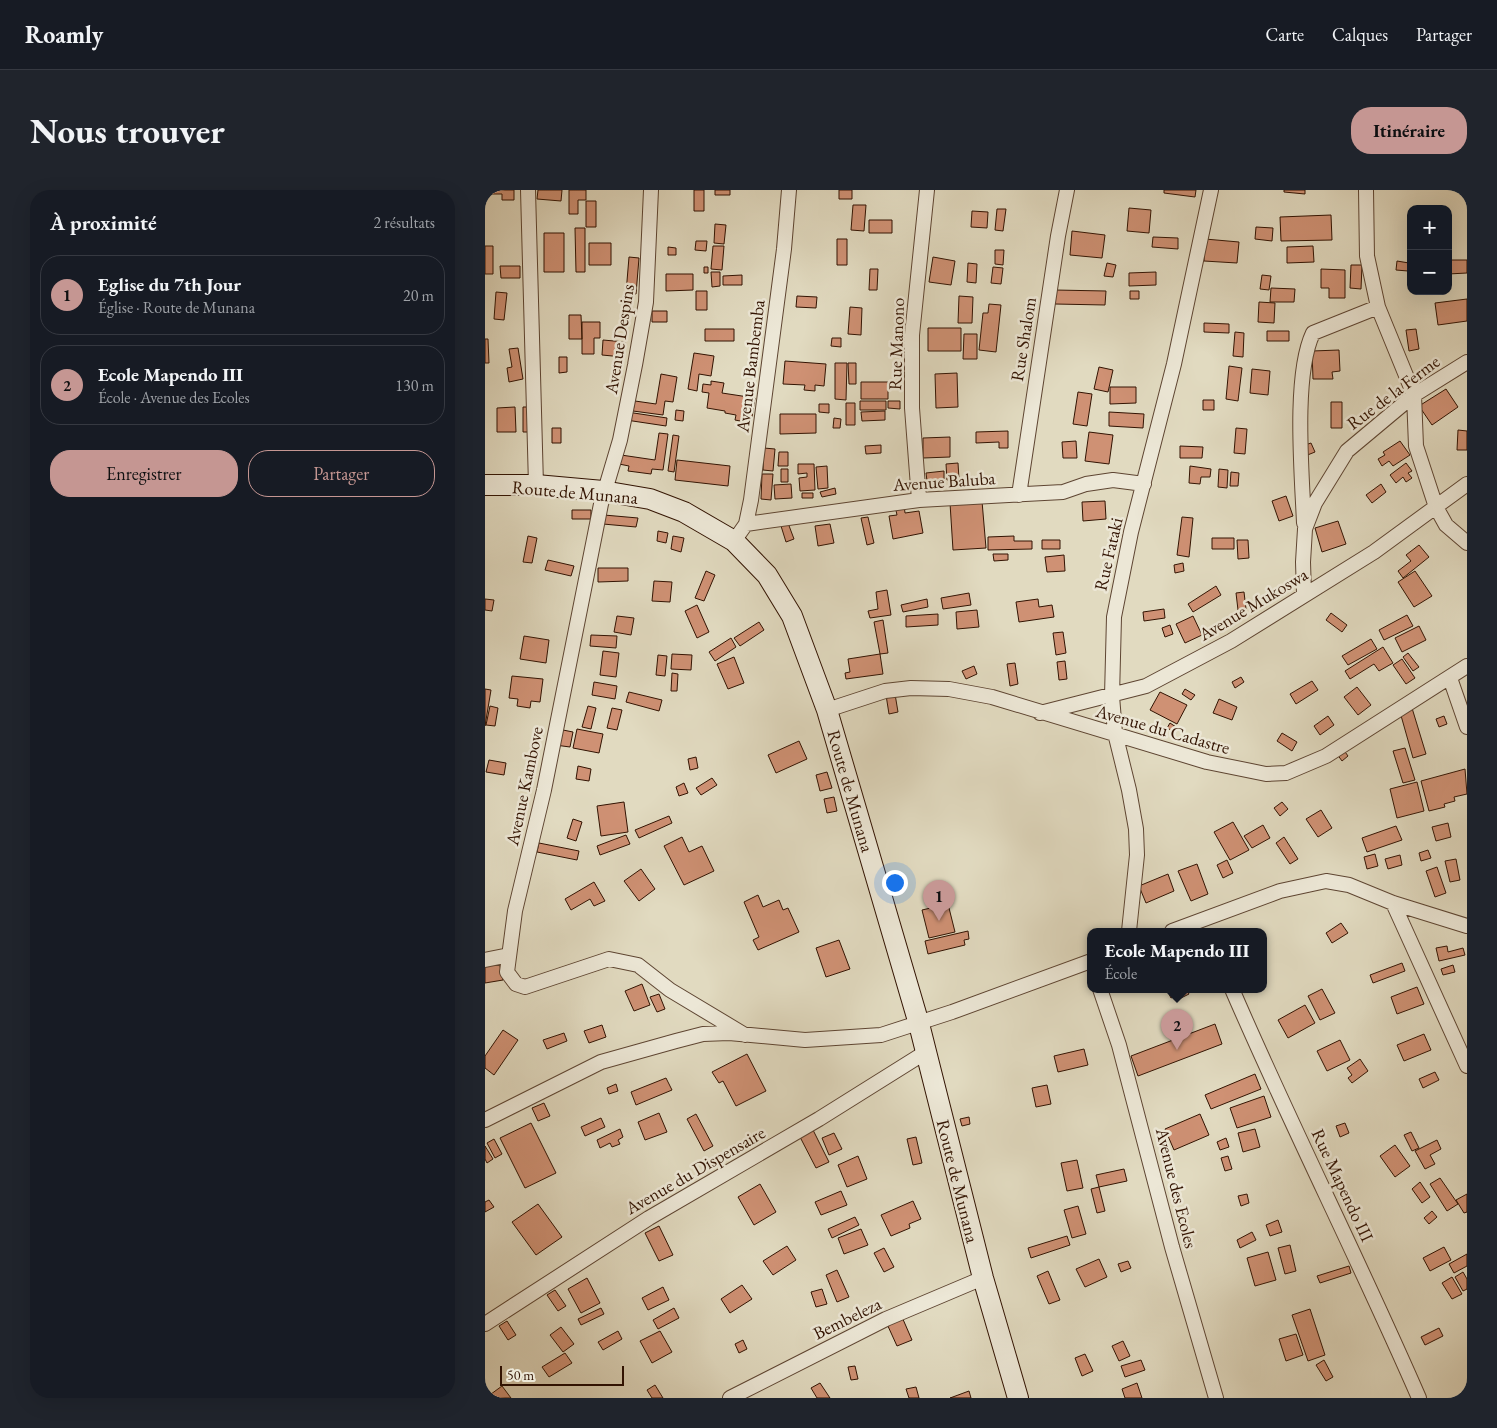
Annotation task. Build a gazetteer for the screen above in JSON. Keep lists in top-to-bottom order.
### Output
{
  "streets": {
    "main road": ["Route de Munana"],
    "street": [
      "Avenue Despins",
      "Rue Shalom",
      "Rue Manono",
      "Avenue Bambemba",
      "Rue de la Ferme",
      "Avenue Baluba",
      "Rue Fataki",
      "Avenue Mukoswa",
      "Avenue du Cadastre",
      "Avenue Kambove",
      "Avenue du Dispensaire",
      "Rue Mapendo III",
      "Avenue des Ecoles",
      "Bembeleza"
    ]
  },
  "crossings": [
    ["Avenue Despins", "Route de Munana"],
    ["Avenue Despins", "Avenue Kambove"],
    ["Rue Shalom", "Avenue Baluba"],
    ["Rue Manono", "Avenue Baluba"],
    ["Avenue Bambemba", "Avenue Baluba"],
    ["Avenue Bambemba", "Route de Munana"],
    ["Rue de la Ferme", "Avenue Mukoswa"],
    ["Avenue Baluba", "Rue Fataki"],
    ["Route de Munana", "Avenue du Cadastre"],
    ["Route de Munana", "Avenue Kambove"],
    ["Route de Munana", "Avenue du Dispensaire"],
    ["Route de Munana", "Bembeleza"],
    ["Rue Fataki", "Avenue Mukoswa"],
    ["Rue Fataki", "Avenue du Cadastre"],
    ["Avenue Mukoswa", "Avenue du Cadastre"]
  ],
  "scale_bar": "50 m",
  "page": {
    "header": "Roamly",
    "nav": ["Carte", "Calques", "Partager"],
    "buttons": [
      "Itinéraire",
      ["Enregistrer", "Partager"]
    ],
    "title": "Nous trouver",
    "heading": ["À proximité", "2 résultats"],
    "map_buttons": ["+", "−"],
    "list": [
      {
        "mark": "1",
        "name": "Eglise du 7th Jour",
        "note": "Église · Route de Munana",
        "value": "20 m"
      },
      {
        "mark": "2",
        "name": "Ecole Mapendo III",
        "note": "École · Avenue des Ecoles",
        "value": "130 m"
      }
    ],
    "pins": ["1", "2"],
    "popup": ["Ecole Mapendo III", "École"],
    "scale": "50 m"
  }
}
